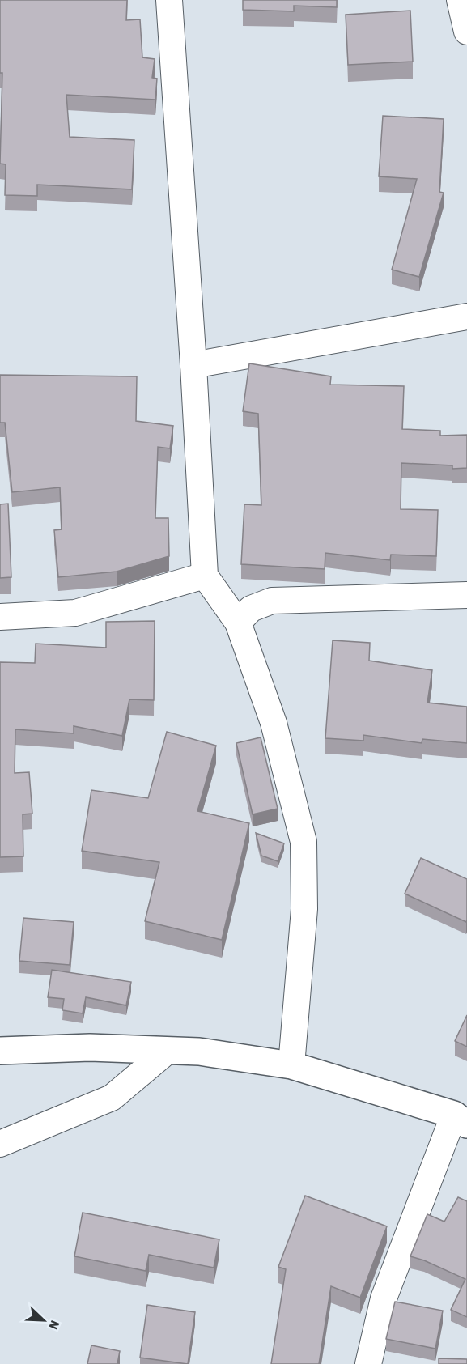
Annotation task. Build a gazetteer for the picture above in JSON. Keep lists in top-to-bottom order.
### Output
{
  "north": "bottom right"
}
